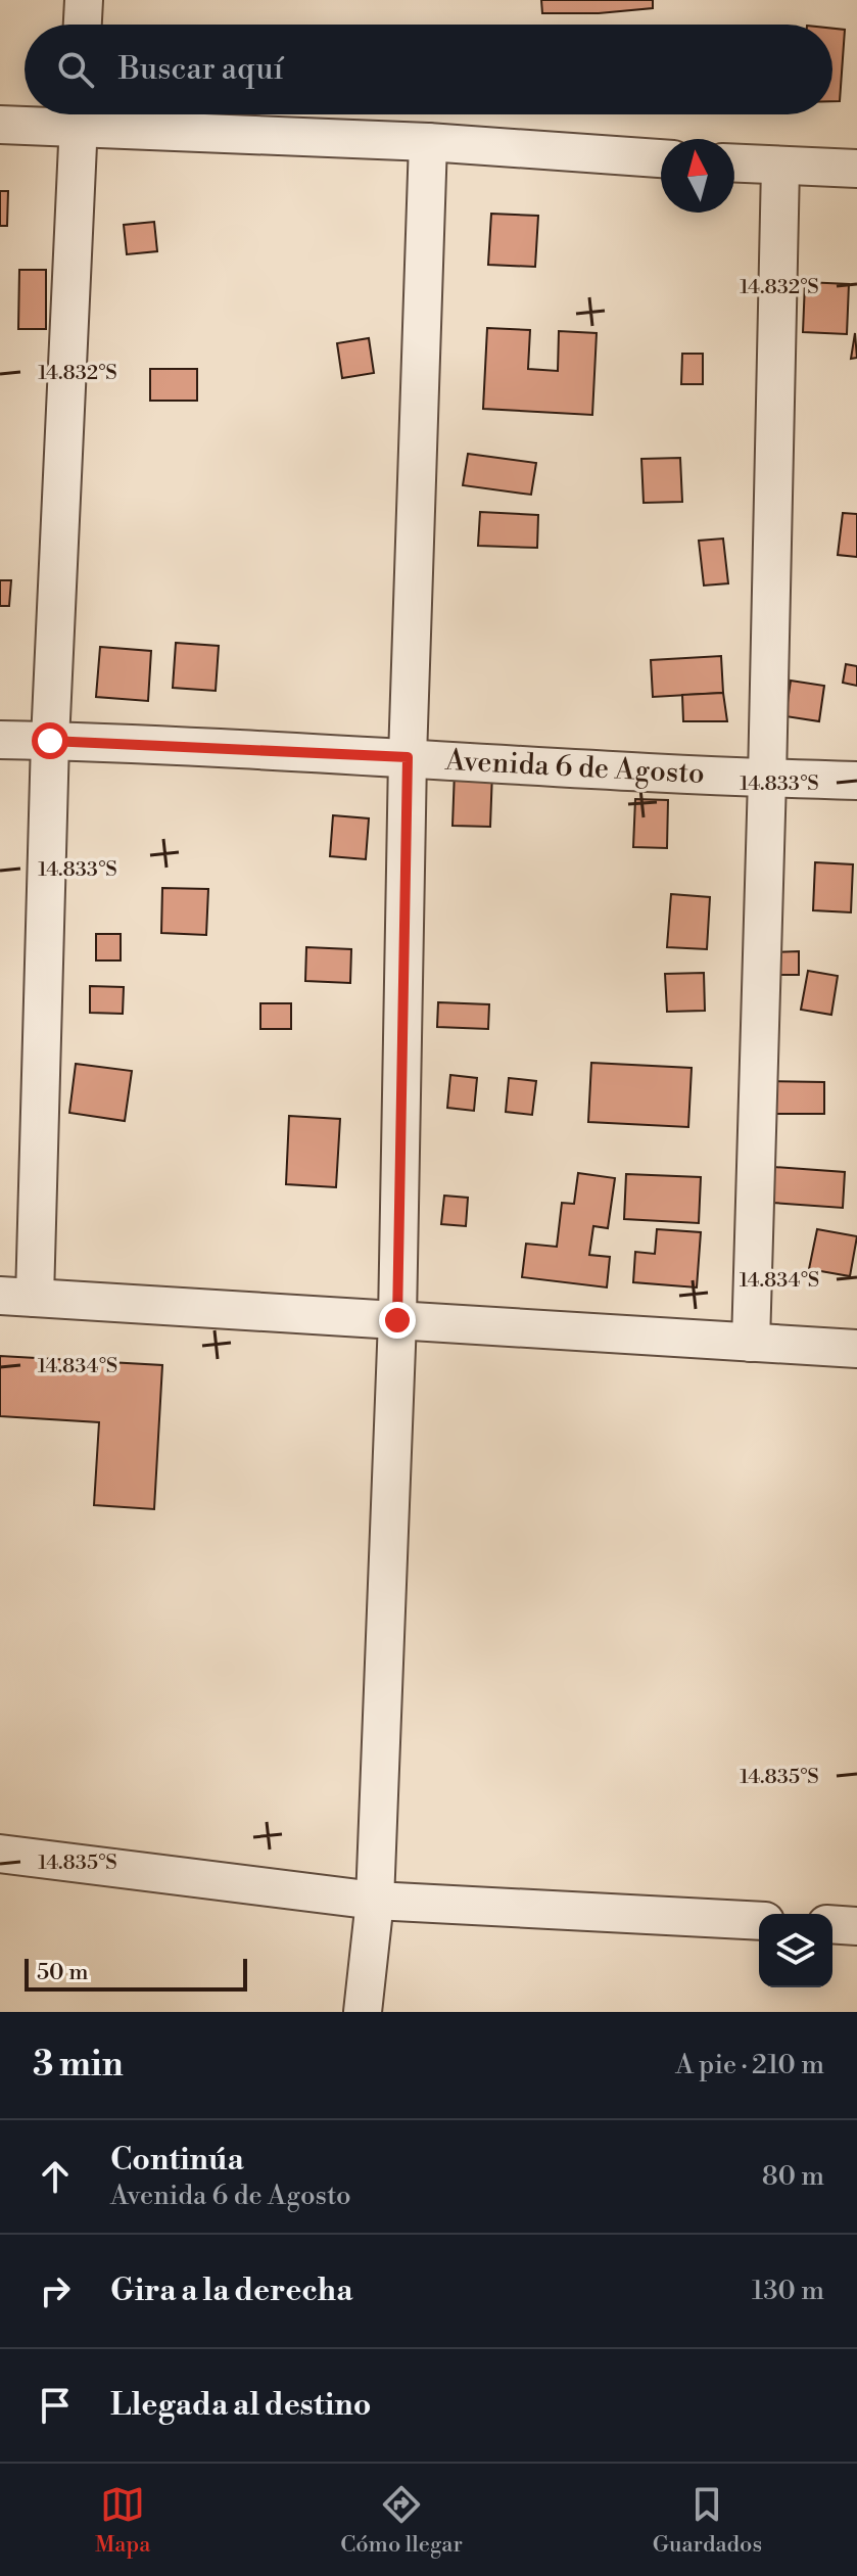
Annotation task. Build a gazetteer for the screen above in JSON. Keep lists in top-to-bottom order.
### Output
{
  "streets": {
    "street": ["Avenida 6 de Agosto"]
  },
  "scale_bar": "50 m",
  "north": "top",
  "page": {
    "search": "Buscar aquí",
    "scale": "50 m",
    "heading": ["3 min", "A pie · 210 m"],
    "list": [
      ["Continúa", "Avenida 6 de Agosto", "80 m"],
      ["Gira a la derecha", "130 m"],
      "Llegada al destino"
    ],
    "nav": ["Mapa", "Cómo llegar", "Guardados"]
  },
  "coordinates": [
    "14.832°S",
    "14.833°S",
    "14.834°S",
    "14.835°S"
  ]
}
